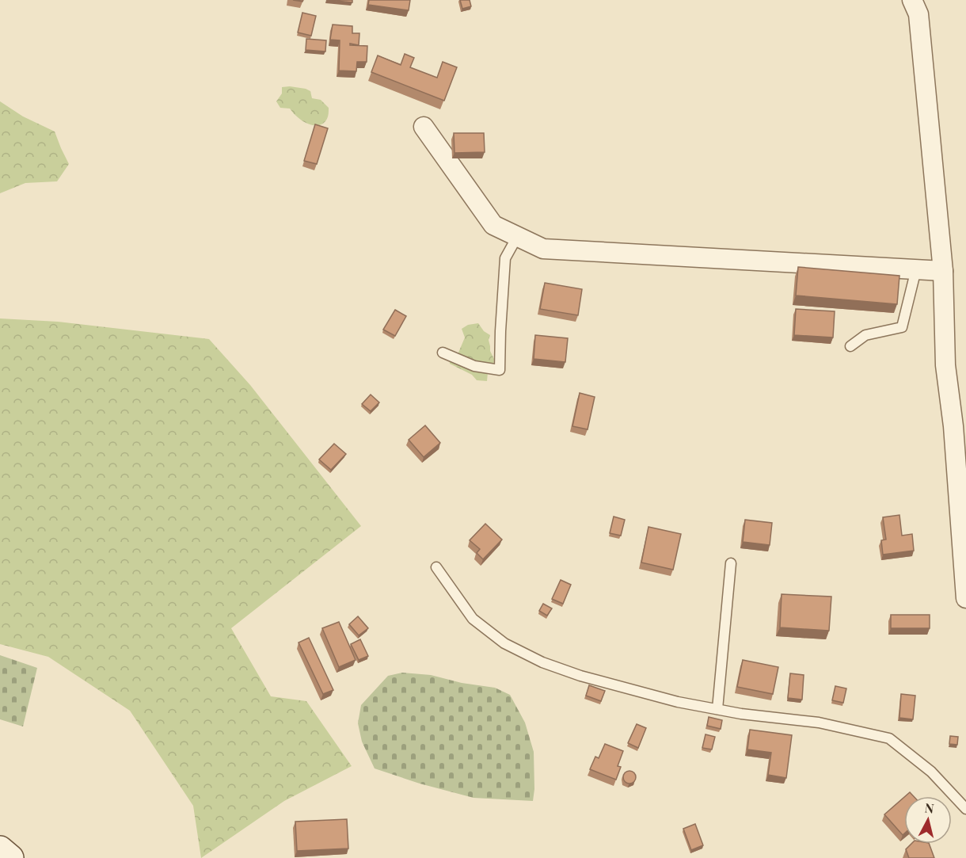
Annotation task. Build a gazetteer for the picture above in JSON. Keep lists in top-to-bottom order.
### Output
{
  "north": "top"
}
